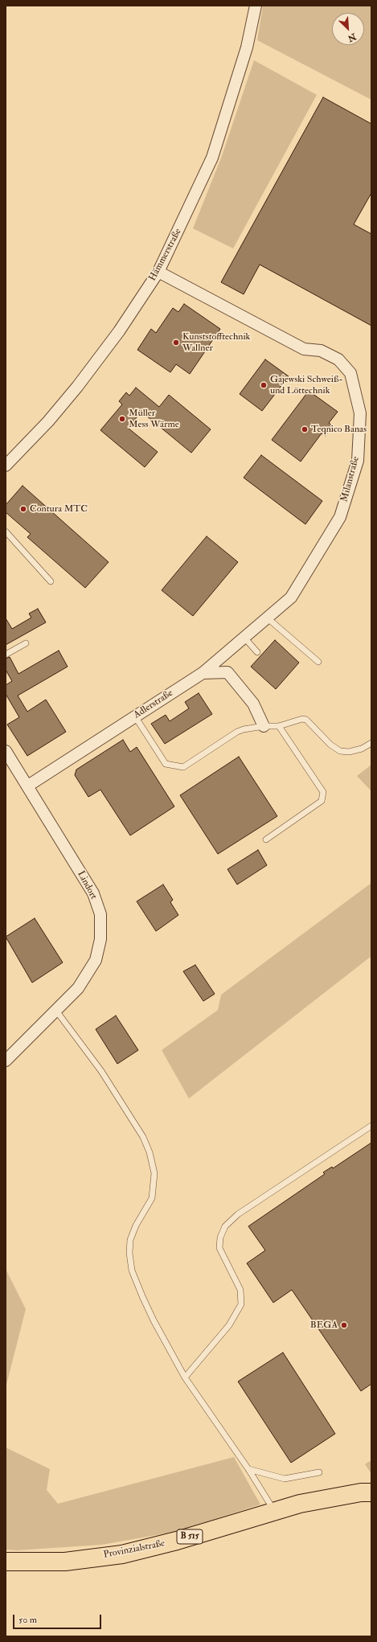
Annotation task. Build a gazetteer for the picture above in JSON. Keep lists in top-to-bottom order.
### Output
{
  "streets": {
    "main road": ["B 515", "Provinzialstraße"],
    "street": [
      "Hämmerstraße",
      "Milanstraße",
      "Adlerstraße",
      "Lindort"
    ]
  },
  "crossings": [
    ["Hämmerstraße", "Milanstraße"],
    ["Milanstraße", "Adlerstraße"],
    ["Adlerstraße", "Lindort"]
  ],
  "places": [
    "Kunststofftechnik Wallner",
    "Gajewski Schweiß- und Löttechnik",
    "Müller Mess Wärme",
    "Teqnico Banas",
    "Contura MTC",
    "BEGA"
  ],
  "scale_bar": "50 m",
  "north": "bottom right"
}
